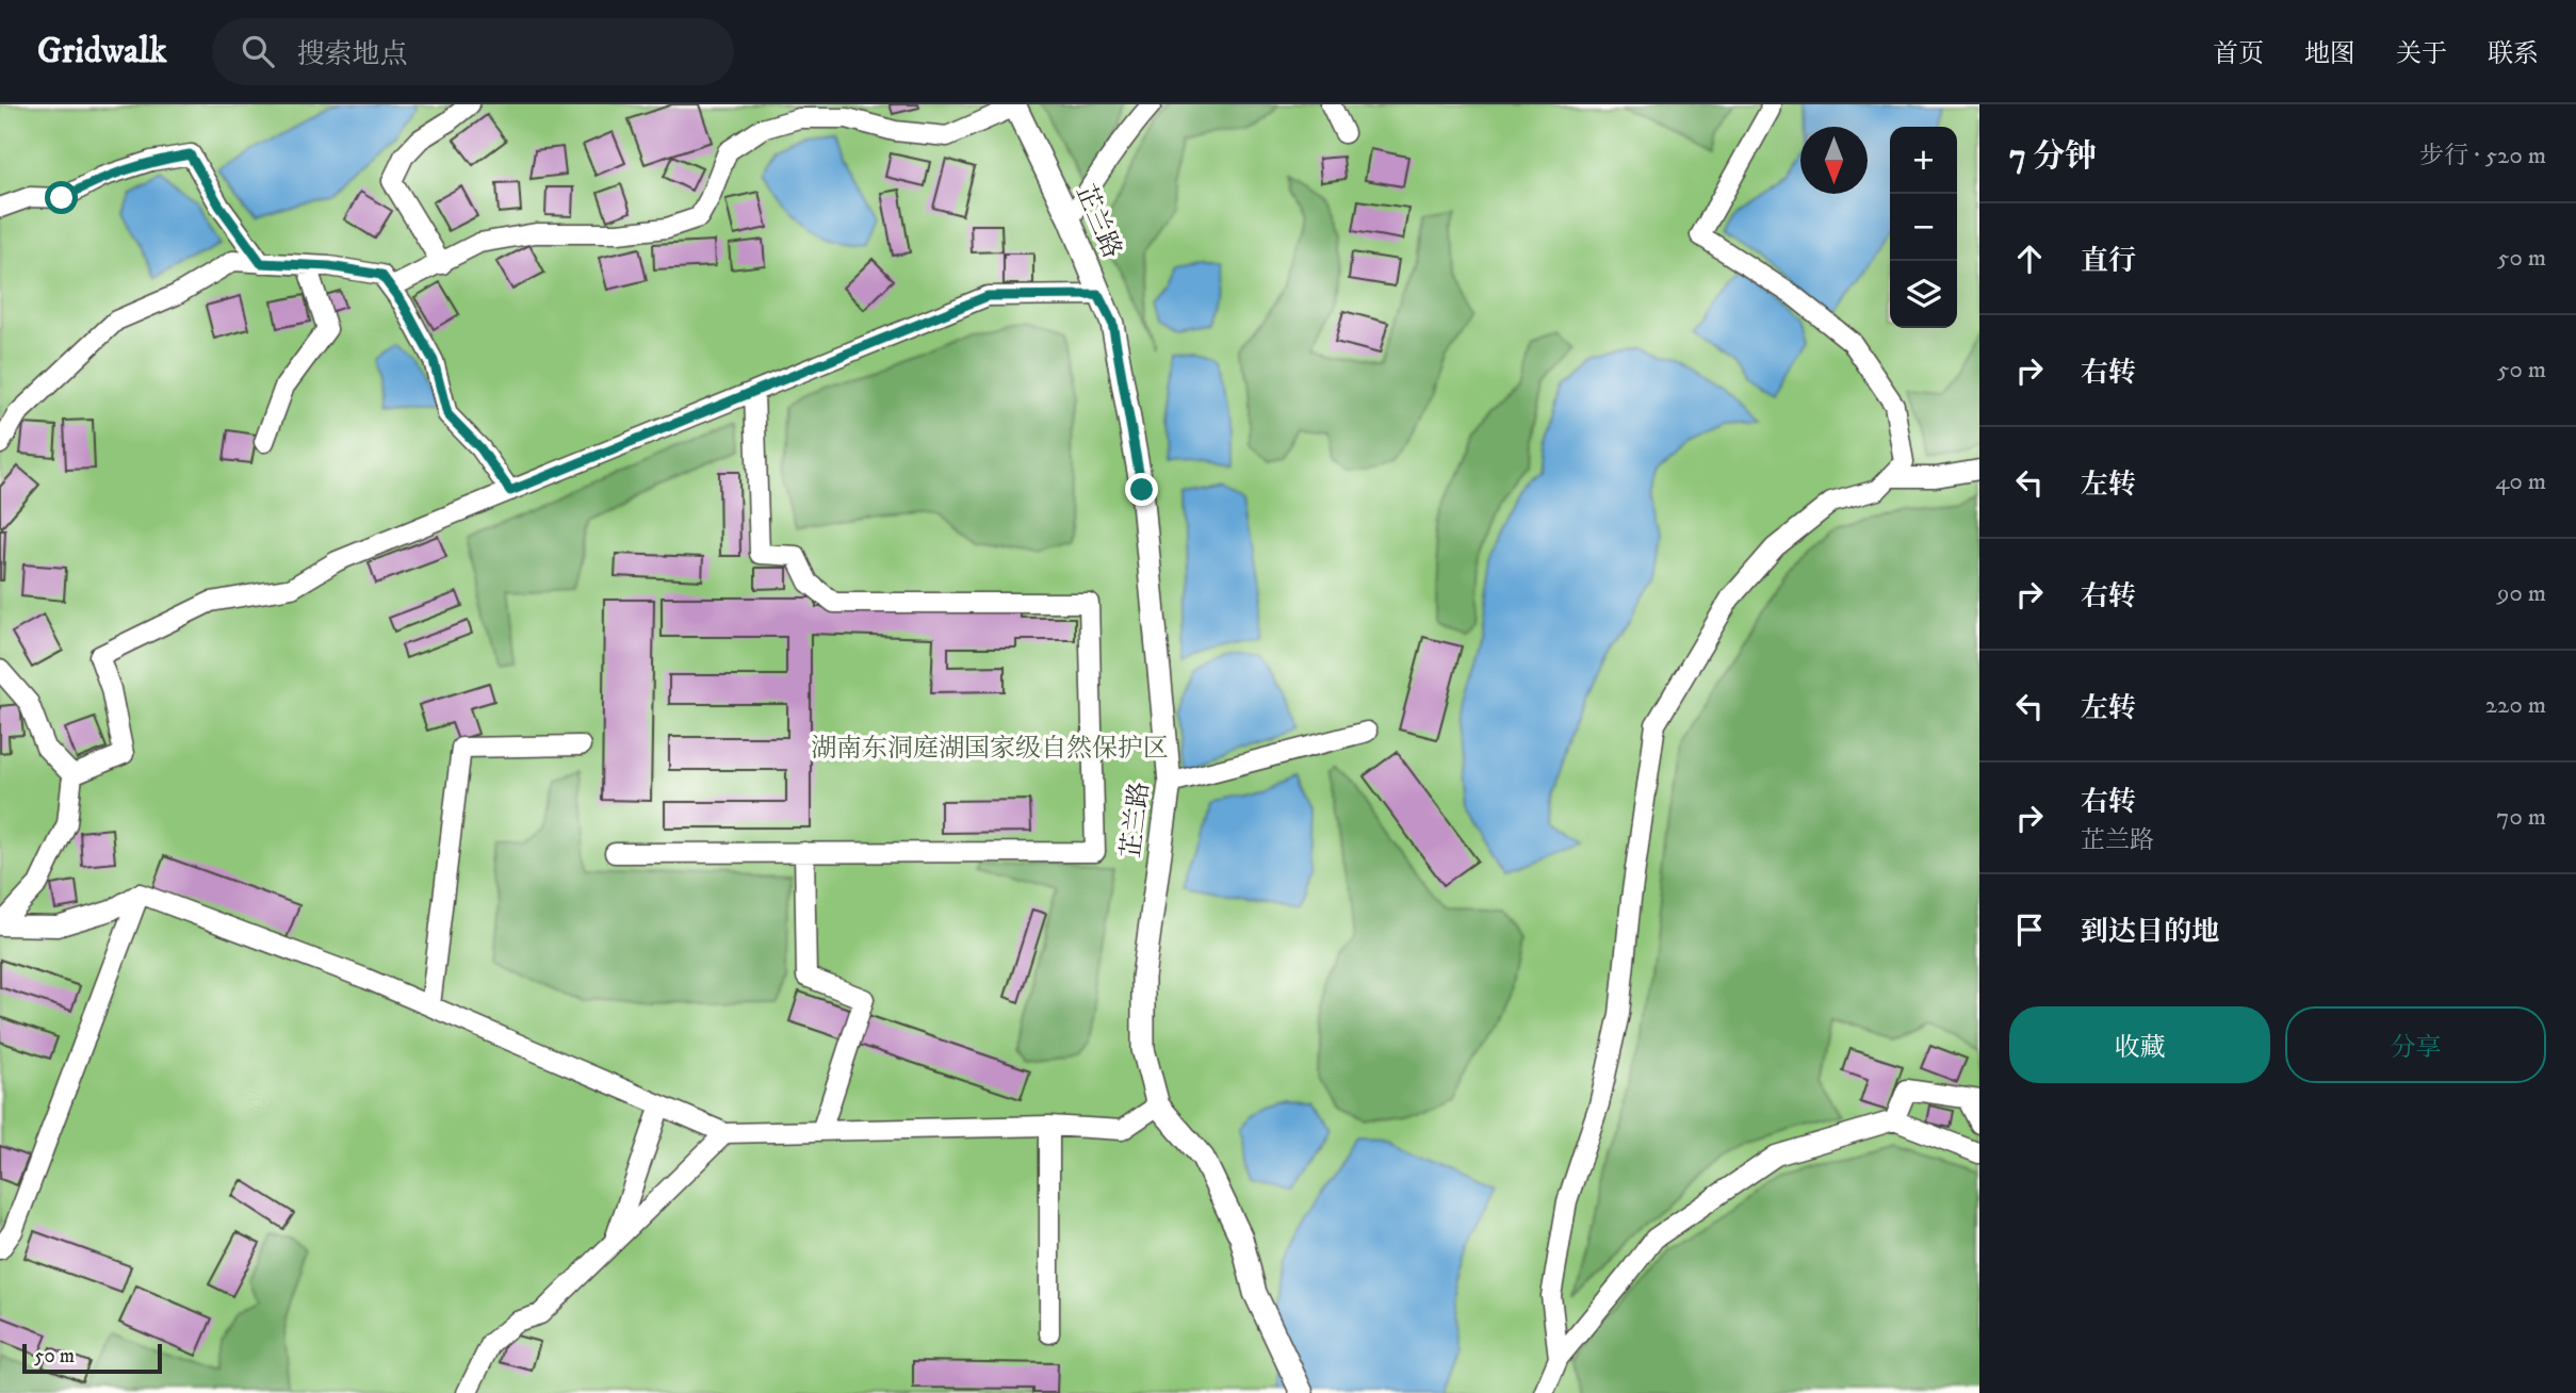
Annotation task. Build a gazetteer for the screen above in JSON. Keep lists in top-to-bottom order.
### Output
{
  "streets": {
    "street": ["芷兰路"]
  },
  "parks": ["湖南东洞庭湖国家级自然保护区"],
  "scale_bar": "50 m",
  "north": "bottom",
  "page": {
    "header": "Gridwalk",
    "search": "搜索地点",
    "nav": [
      "首页",
      "地图",
      "关于",
      "联系"
    ],
    "heading": ["7 分钟", "步行 · 520 m"],
    "map_buttons": ["+", "−"],
    "list": [
      ["直行", "50 m"],
      ["右转", "50 m"],
      ["左转", "40 m"],
      ["右转", "90 m"],
      ["左转", "220 m"],
      ["右转", "芷兰路", "70 m"],
      "到达目的地"
    ],
    "buttons": ["收藏", "分享"],
    "scale": "50 m"
  }
}
